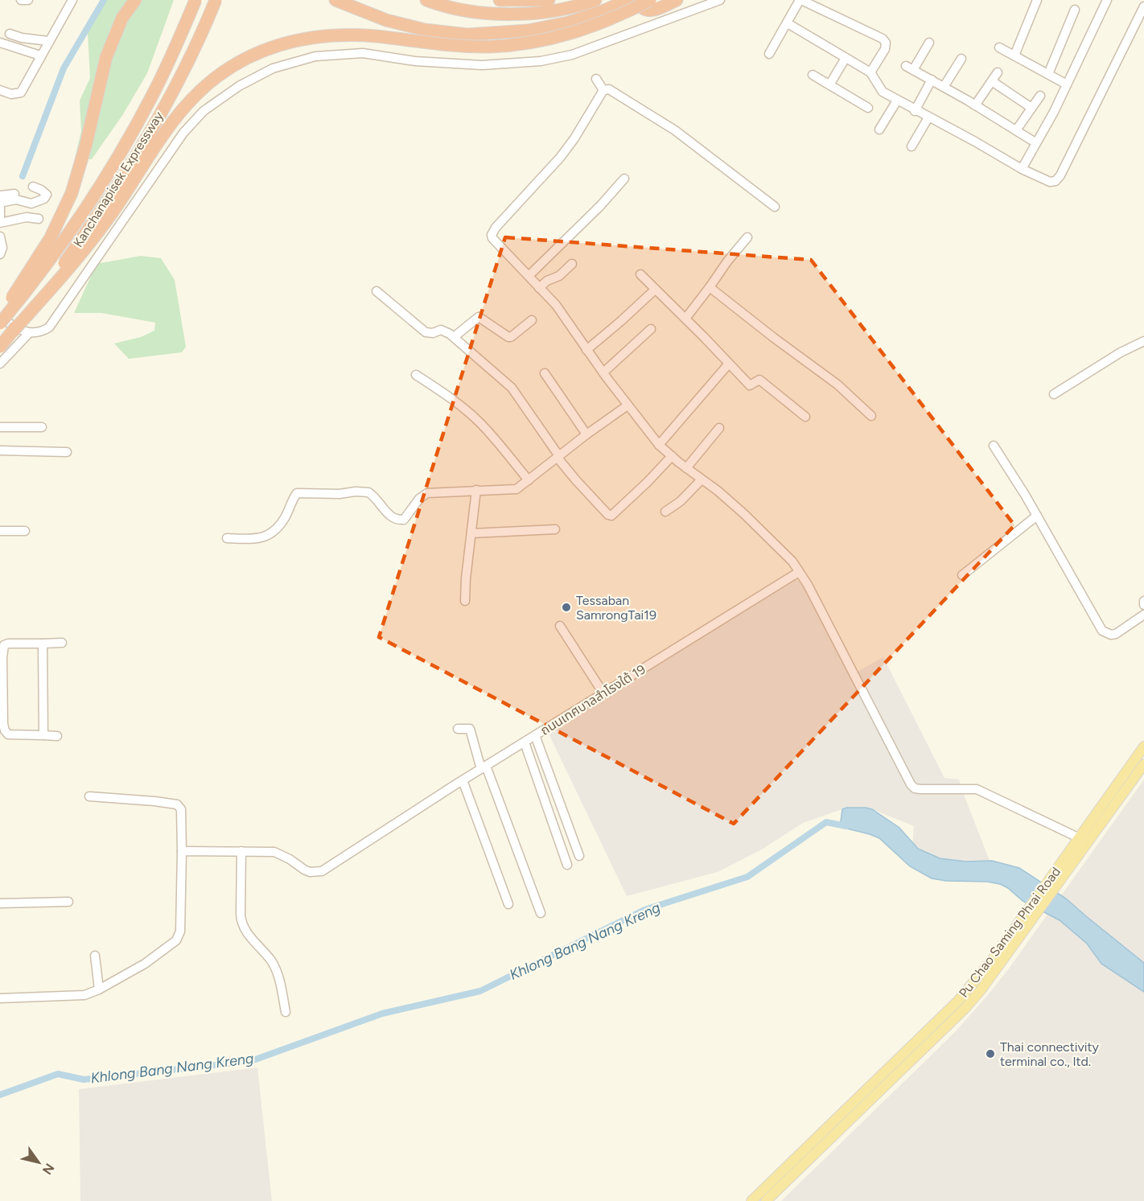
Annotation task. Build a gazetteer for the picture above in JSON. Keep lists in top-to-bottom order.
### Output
{
  "streets": {
    "highway": ["Kanchanapisek Expressway"],
    "main road": ["Pu Chao Saming Phrai Road"],
    "street": ["ถนนเทศบาลสำโรงใต้ 19"]
  },
  "water": ["Khlong Bang Nang Kreng"],
  "places": ["Tessaban SamrongTai19", "Thai connectivity terminal co., ltd."],
  "north": "bottom right"
}
